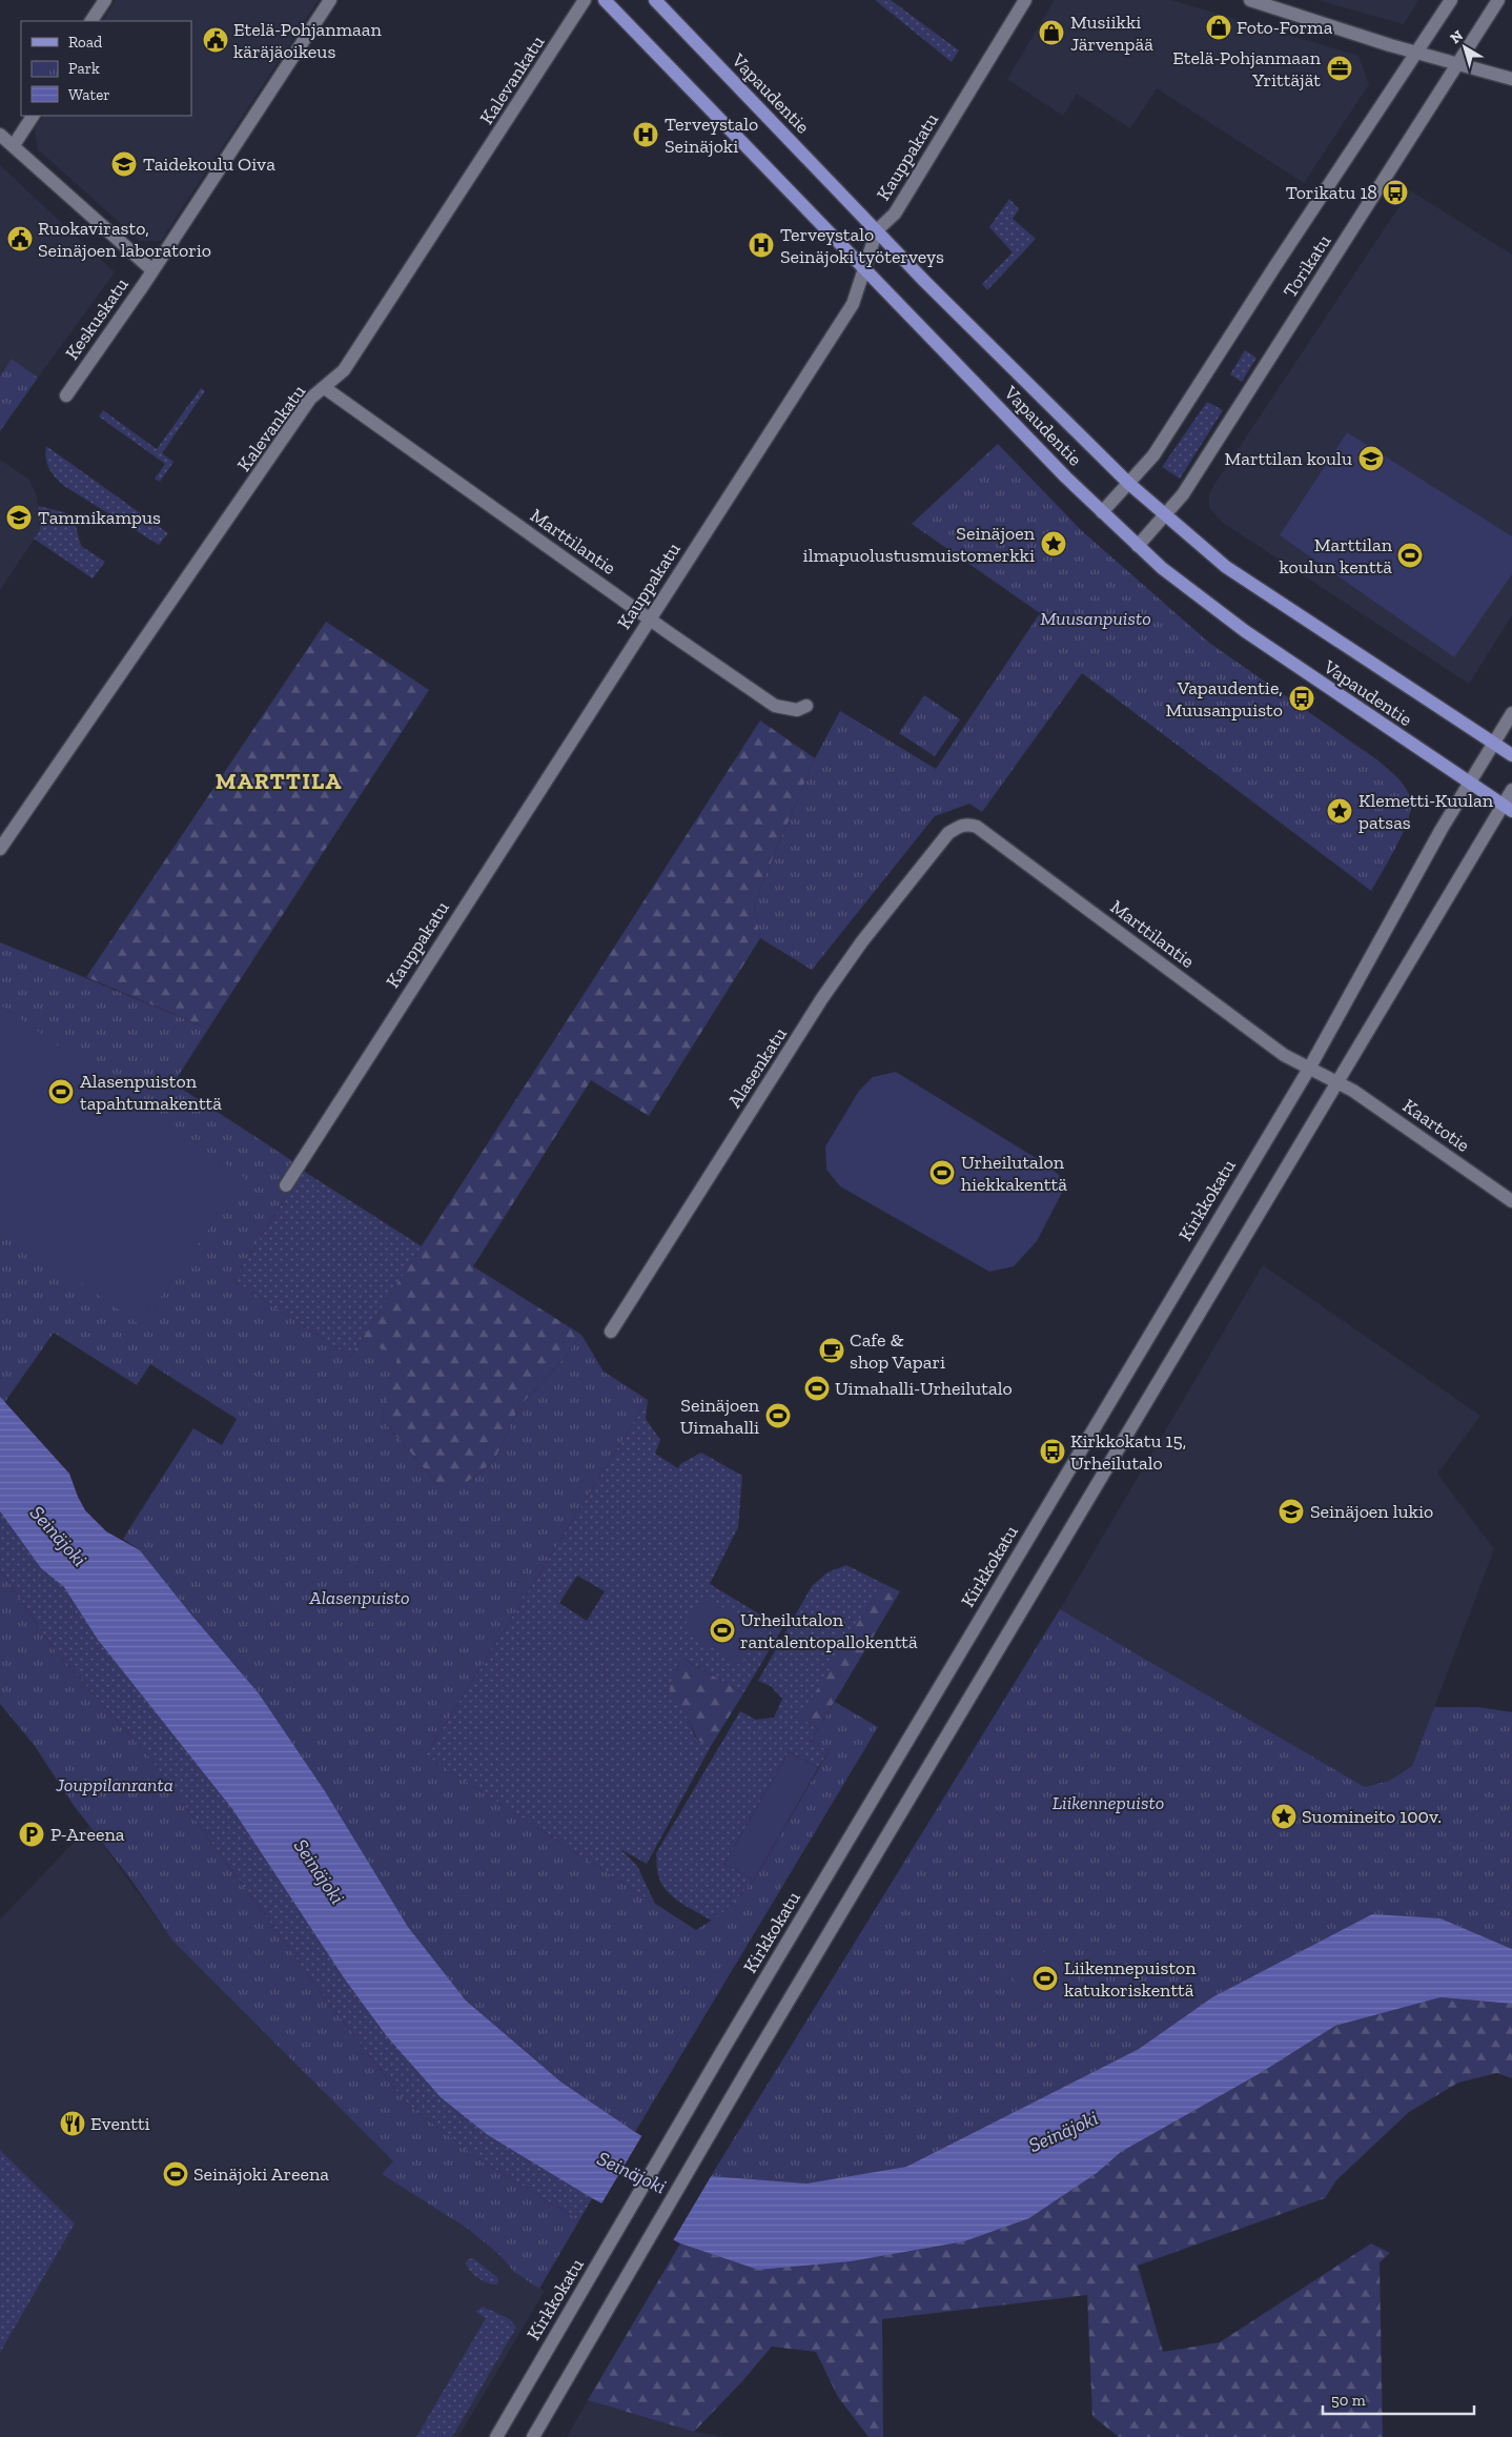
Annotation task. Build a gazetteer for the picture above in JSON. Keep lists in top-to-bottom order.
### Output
{
  "streets": {
    "main road": ["Vapaudentie"],
    "street": [
      "Kalevankatu",
      "Kauppakatu",
      "Torikatu",
      "Keskuskatu",
      "Marttilantie",
      "Alasenkatu",
      "Kaartotie",
      "Kirkkokatu"
    ]
  },
  "crossings": [
    ["Kalevankatu", "Marttilantie"],
    ["Vapaudentie", "Kauppakatu"],
    ["Vapaudentie", "Torikatu"],
    ["Vapaudentie", "Kirkkokatu"],
    ["Kauppakatu", "Marttilantie"],
    ["Marttilantie", "Alasenkatu"],
    ["Marttilantie", "Kaartotie"],
    ["Marttilantie", "Kirkkokatu"]
  ],
  "districts": ["MARTTILA"],
  "water": ["Seinäjoki"],
  "parks": [
    "Muusanpuisto",
    "Alasenpuisto",
    "Jouppilanranta",
    "Liikennepuisto"
  ],
  "places": {
    "shop": ["Foto-Forma", "Musiikki Järvenpää"],
    "public building": ["Etelä-Pohjanmaan käräjäoikeus", "Ruokavirasto, Seinäjoen laboratorio"],
    "office": ["Etelä-Pohjanmaan Yrittäjät"],
    "hospital": ["Terveystalo Seinäjoki", "Terveystalo Seinäjoki työterveys"],
    "school or university": [
      "Taidekoulu Oiva",
      "Marttilan koulu",
      "Tammikampus",
      "Seinäjoen lukio"
    ],
    "bus stop": ["Torikatu 18", "Vapaudentie, Muusanpuisto", "Kirkkokatu 15, Urheilutalo"],
    "place": ["Seinäjoen ilmapuolustusmuistomerkki", "Klemetti-Kuulan patsas", "Suomineito 100v."],
    "sports": [
      "Marttilan koulun kenttä",
      "Alasenpuiston tapahtumakenttä",
      "Urheilutalon hiekkakenttä",
      "Uimahalli-Urheilutalo",
      "Seinäjoen Uimahalli",
      "Urheilutalon rantalentopallokenttä",
      "Liikennepuiston katukoriskenttä",
      "Seinäjoki Areena"
    ],
    "cafe": ["Cafe & shop Vapari"],
    "parking": ["P-Areena"],
    "restaurant": ["Eventti"]
  },
  "legend": ["Road", "Park", "Water"],
  "scale_bar": "50 m",
  "north": "top left"
}
